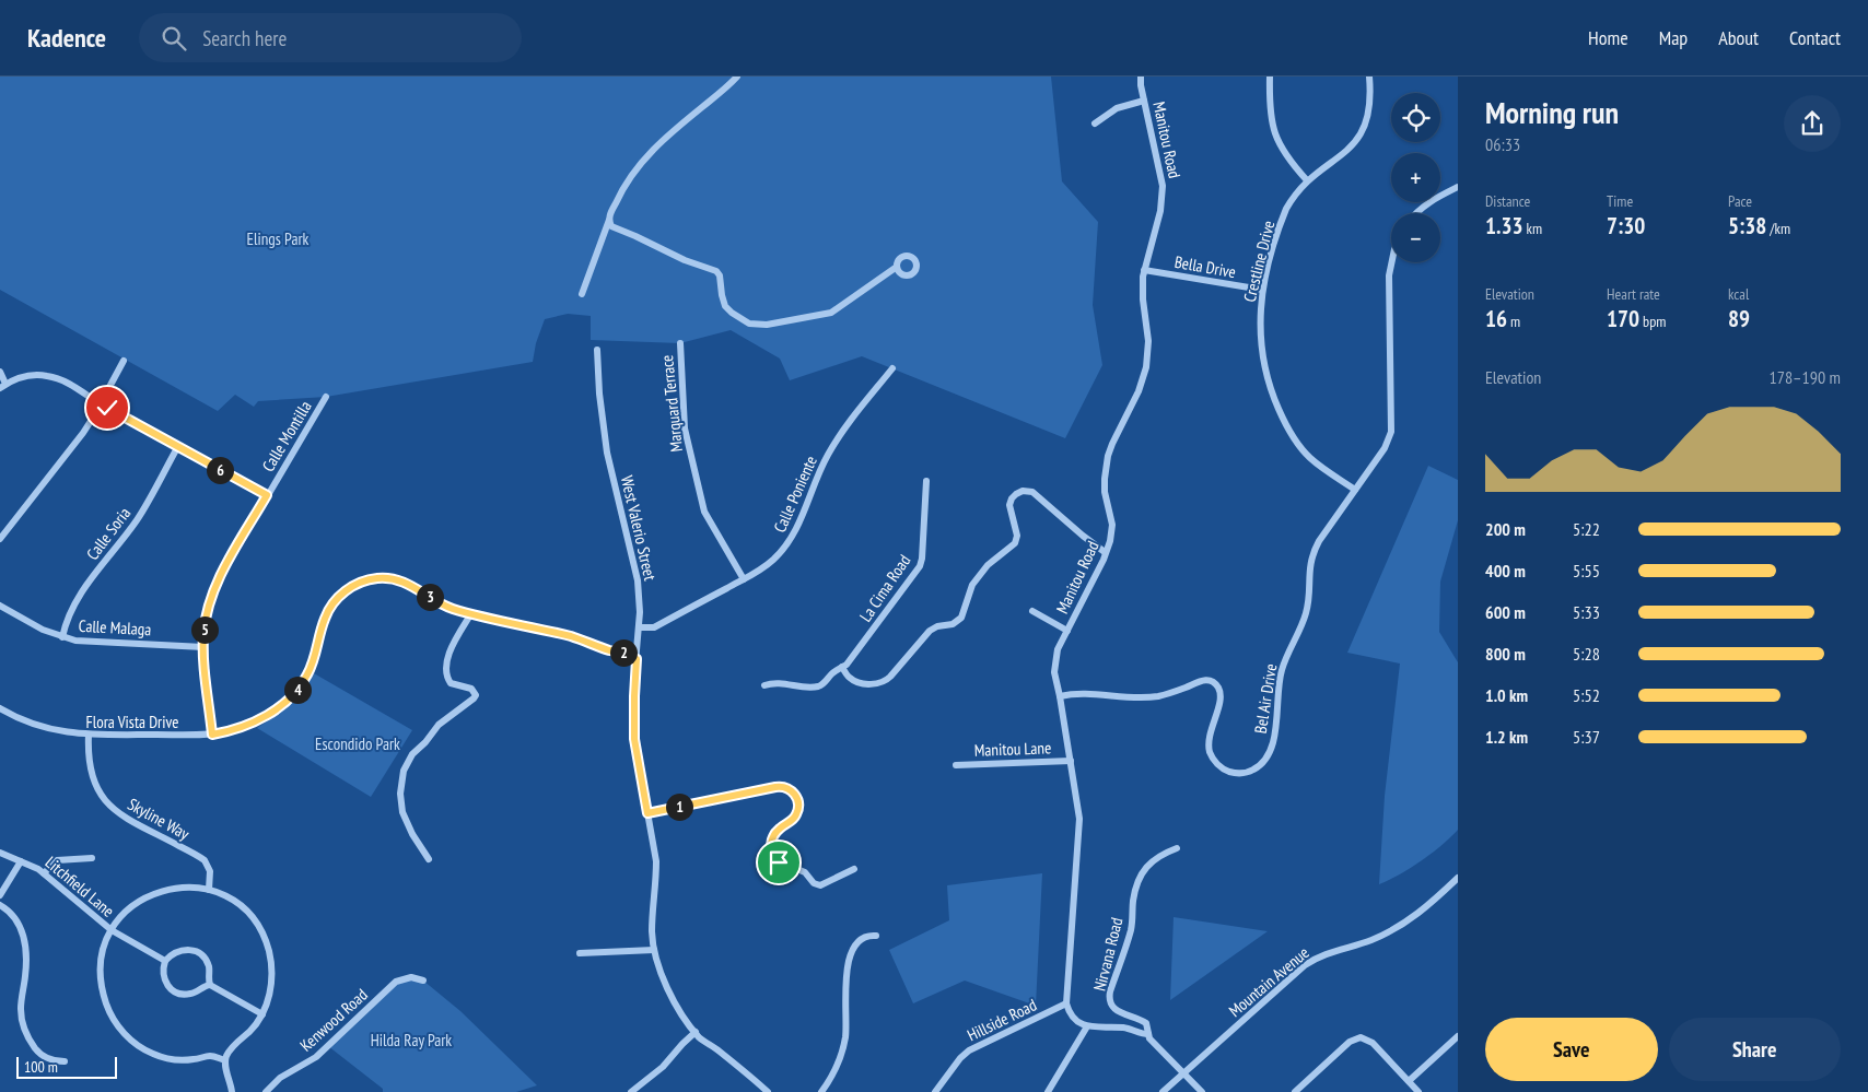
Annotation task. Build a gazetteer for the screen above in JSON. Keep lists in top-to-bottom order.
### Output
{
  "streets": {
    "street": [
      "Manitou Road",
      "Crestline Drive",
      "Bella Drive",
      "Marquard Terrace",
      "Calle Montilla",
      "Calle Poniente",
      "West Valerio Street",
      "Calle Soria",
      "La Cima Road",
      "Calle Malaga",
      "Bel Air Drive",
      "Flora Vista Drive",
      "Manitou Lane",
      "Skyline Way",
      "Litchfield Lane",
      "Nirvana Road",
      "Mountain Avenue",
      "Kenwood Road",
      "Hillside Road"
    ]
  },
  "crossings": [
    ["Manitou Road", "Bella Drive"],
    ["Manitou Road", "Bel Air Drive"],
    ["Manitou Road", "Manitou Lane"],
    ["Manitou Road", "Hillside Road"],
    ["Crestline Drive", "Bella Drive"],
    ["Crestline Drive", "Bel Air Drive"],
    ["Marquard Terrace", "Calle Poniente"],
    ["Calle Montilla", "Calle Malaga"],
    ["Calle Montilla", "Flora Vista Drive"],
    ["Calle Poniente", "West Valerio Street"],
    ["West Valerio Street", "Flora Vista Drive"],
    ["Calle Soria", "Calle Malaga"],
    ["Flora Vista Drive", "Skyline Way"]
  ],
  "parks": ["Elings Park", "Escondido Park", "Hilda Ray Park"],
  "scale_bar": "100 m",
  "page": {
    "header": "Kadence",
    "search": "Search here",
    "nav": [
      "Home",
      "Map",
      "About",
      "Contact"
    ],
    "heading": ["Morning run", "06:33"],
    "map_buttons": ["+", "−"],
    "stats": [
      ["Distance", "1.33 km"],
      ["Time", "7:30"],
      ["Pace", "5:38 /km"],
      ["Elevation", "16 m"],
      ["Heart rate", "170 bpm"],
      ["kcal", "89"]
    ],
    "chart": ["Elevation", "178–190 m"],
    "pins": [
      "6",
      "3",
      "5",
      "2",
      "4",
      "1"
    ],
    "list": [
      {
        "name": "200 m",
        "note": "5:22"
      },
      {
        "name": "400 m",
        "note": "5:55"
      },
      {
        "name": "600 m",
        "note": "5:33"
      },
      {
        "name": "800 m",
        "note": "5:28"
      },
      {
        "name": "1.0 km",
        "note": "5:52"
      },
      {
        "name": "1.2 km",
        "note": "5:37"
      }
    ],
    "buttons": ["Save", "Share"],
    "scale": "100 m"
  }
}
